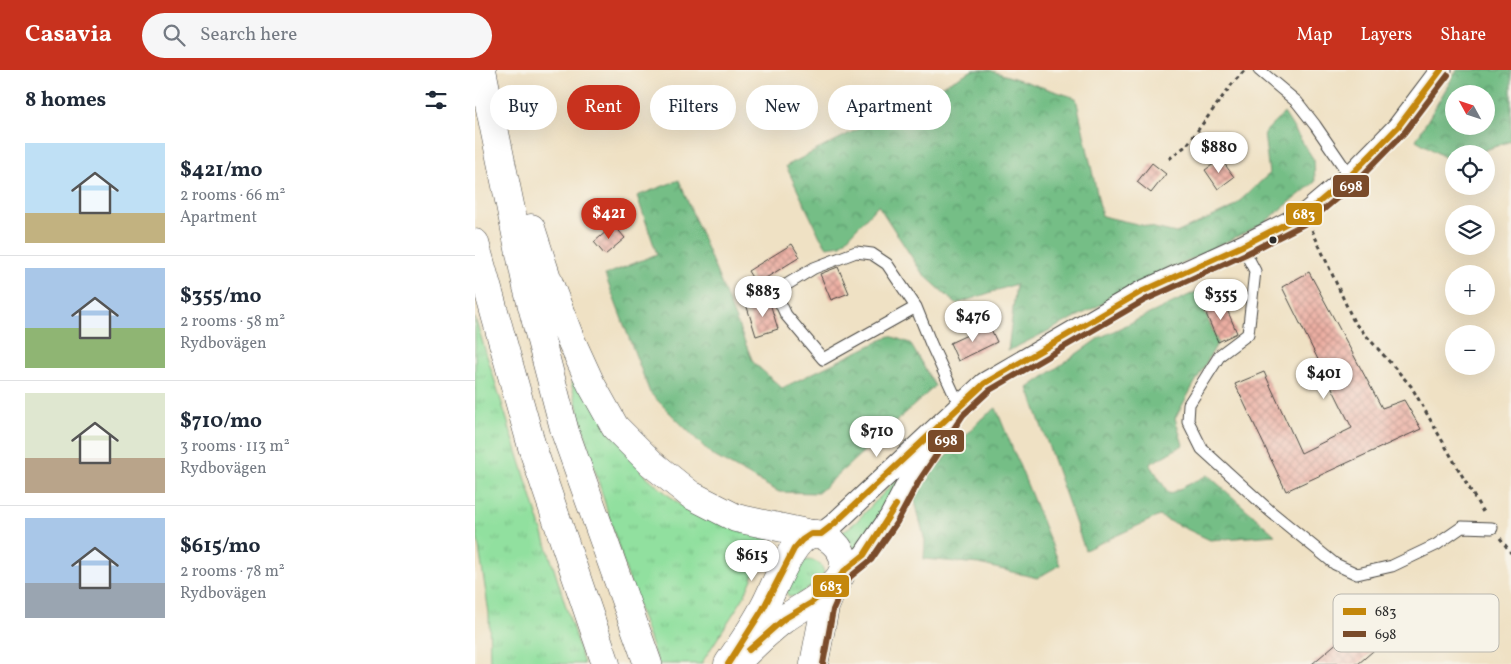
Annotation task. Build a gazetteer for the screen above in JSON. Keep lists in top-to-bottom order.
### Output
{
  "lines": ["transit line 683", "transit line 698"],
  "legend": ["683", "698"],
  "north": "top left",
  "page": {
    "header": "Casavia",
    "search": "Search here",
    "nav": ["Map", "Layers", "Share"],
    "heading": "8 homes",
    "map_buttons": ["+", "−"],
    "chip": [
      "Buy",
      "Rent",
      "Filters",
      "New",
      "Apartment"
    ],
    "list": [
      {
        "name": "$421/mo",
        "note": "2 rooms · 66 m² · Apartment"
      },
      {
        "name": "$355/mo",
        "note": "2 rooms · 58 m² · Rydbovägen"
      },
      {
        "name": "$710/mo",
        "note": "3 rooms · 113 m² · Rydbovägen"
      },
      {
        "name": "$615/mo",
        "note": "2 rooms · 78 m² · Rydbovägen"
      }
    ],
    "price": [
      "$880",
      "$421",
      "$883",
      "$355",
      "$476",
      "$401",
      "$710",
      "$615"
    ]
  }
}
